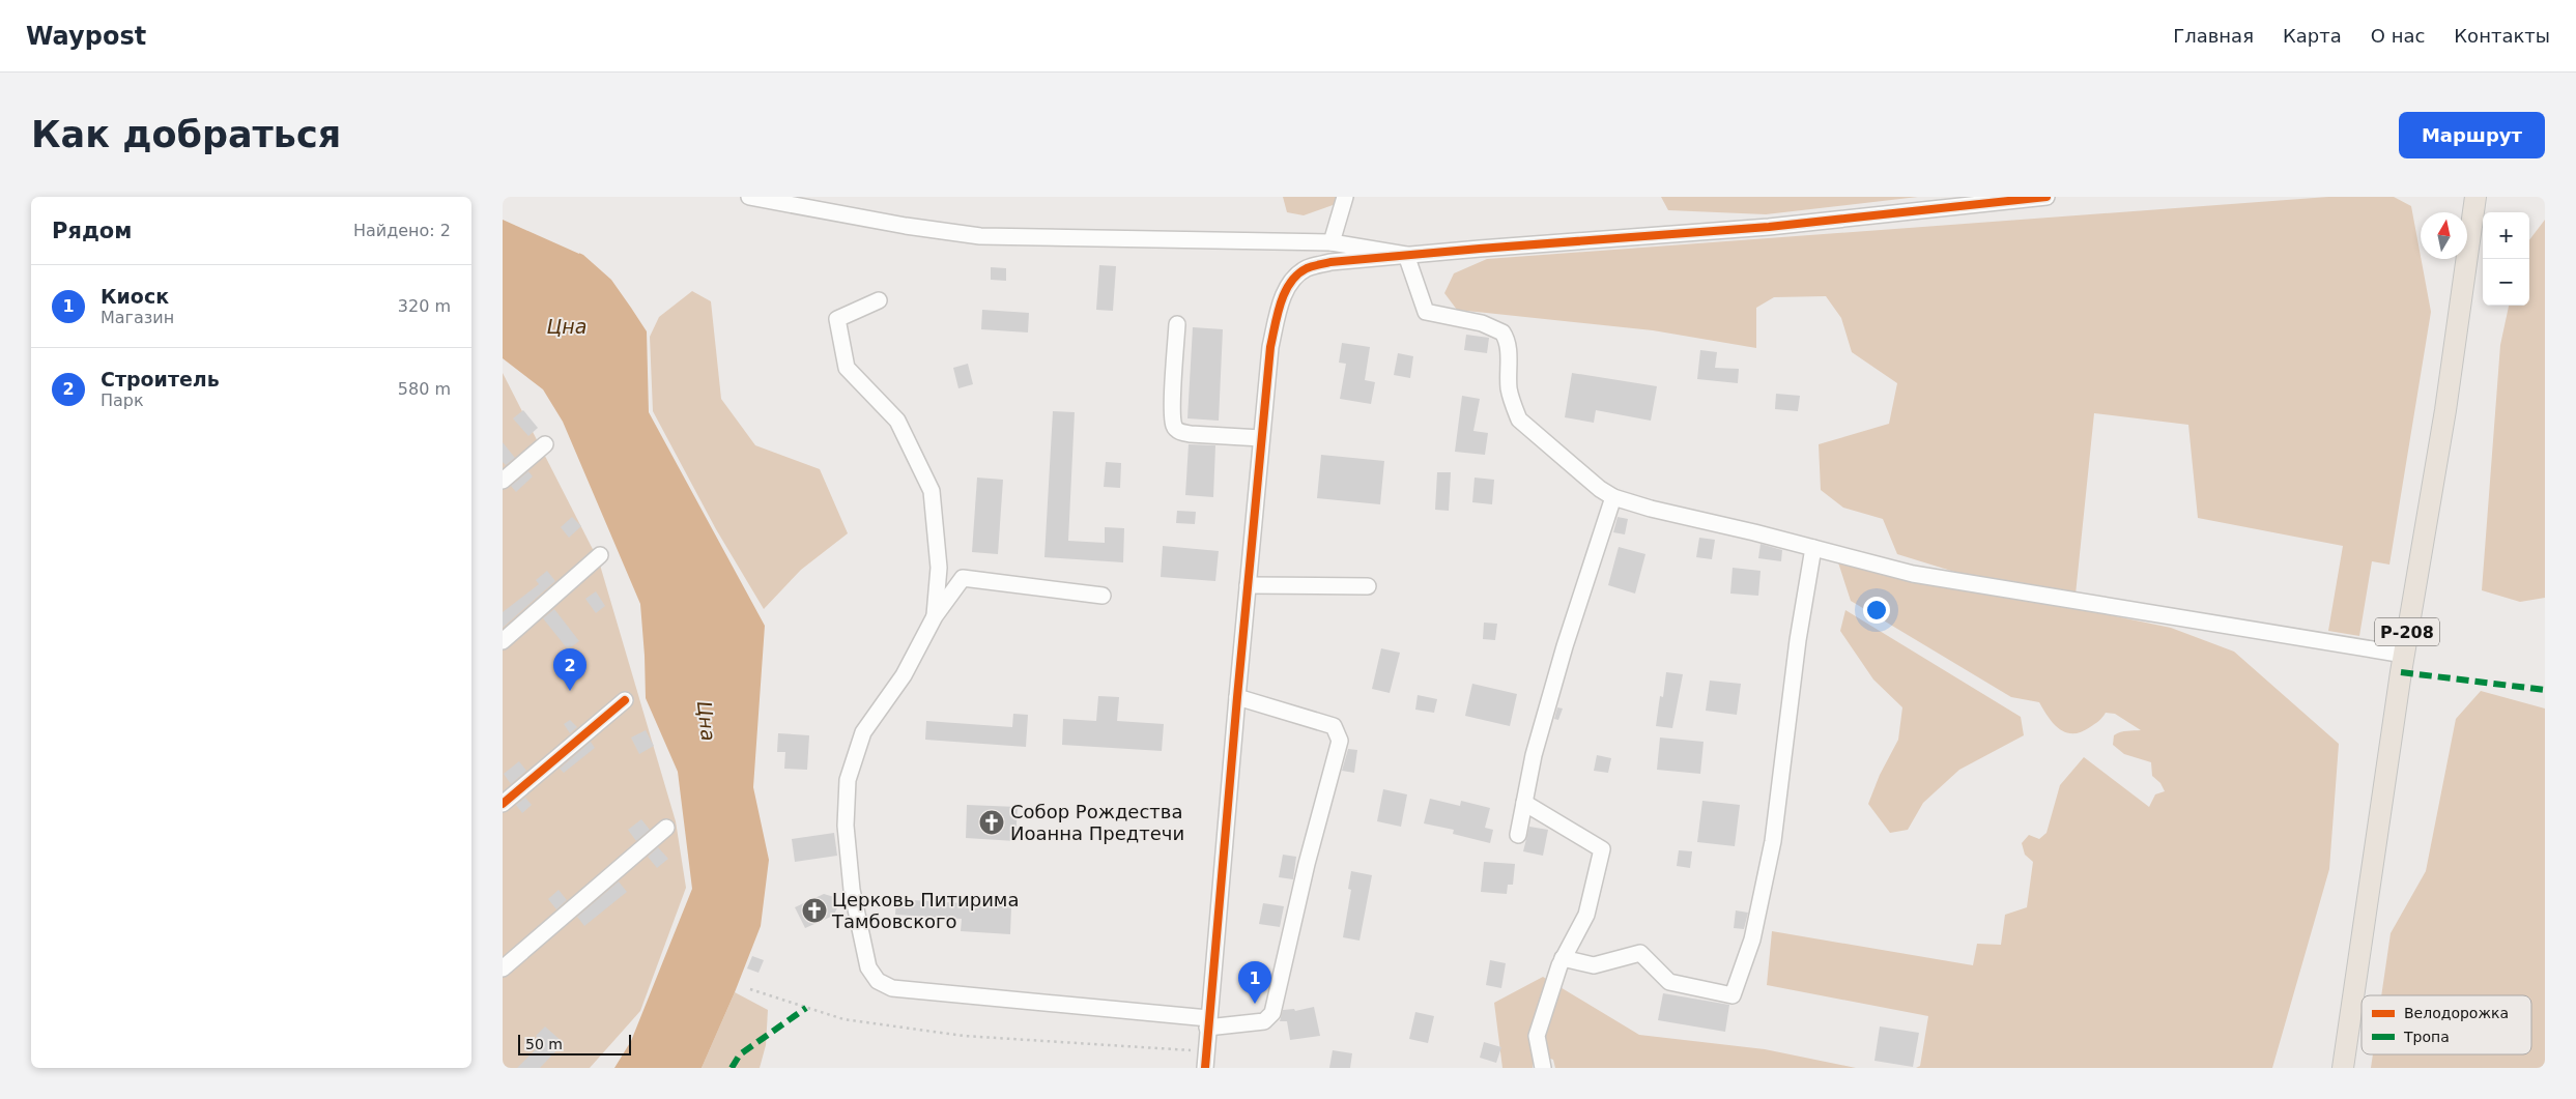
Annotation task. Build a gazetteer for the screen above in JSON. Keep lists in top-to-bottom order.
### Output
{
  "streets": {
    "main road": ["Р-208"]
  },
  "water": ["Цна"],
  "places": {
    "church": ["Собор Рождества Иоанна Предтечи", "Церковь Питирима Тамбовского"]
  },
  "legend": ["Велодорожка", "Тропа"],
  "scale_bar": "50 m",
  "north": "top",
  "page": {
    "header": "Waypost",
    "nav": [
      "Главная",
      "Карта",
      "О нас",
      "Контакты"
    ],
    "buttons": "Маршрут",
    "title": "Как добраться",
    "heading": ["Рядом", "Найдено: 2"],
    "map_buttons": ["+", "−"],
    "list": [
      {
        "mark": "1",
        "name": "Киоск",
        "note": "Магазин",
        "value": "320 m"
      },
      {
        "mark": "2",
        "name": "Строитель",
        "note": "Парк",
        "value": "580 m"
      }
    ],
    "pins": ["2", "1"],
    "scale": "50 m"
  }
}
